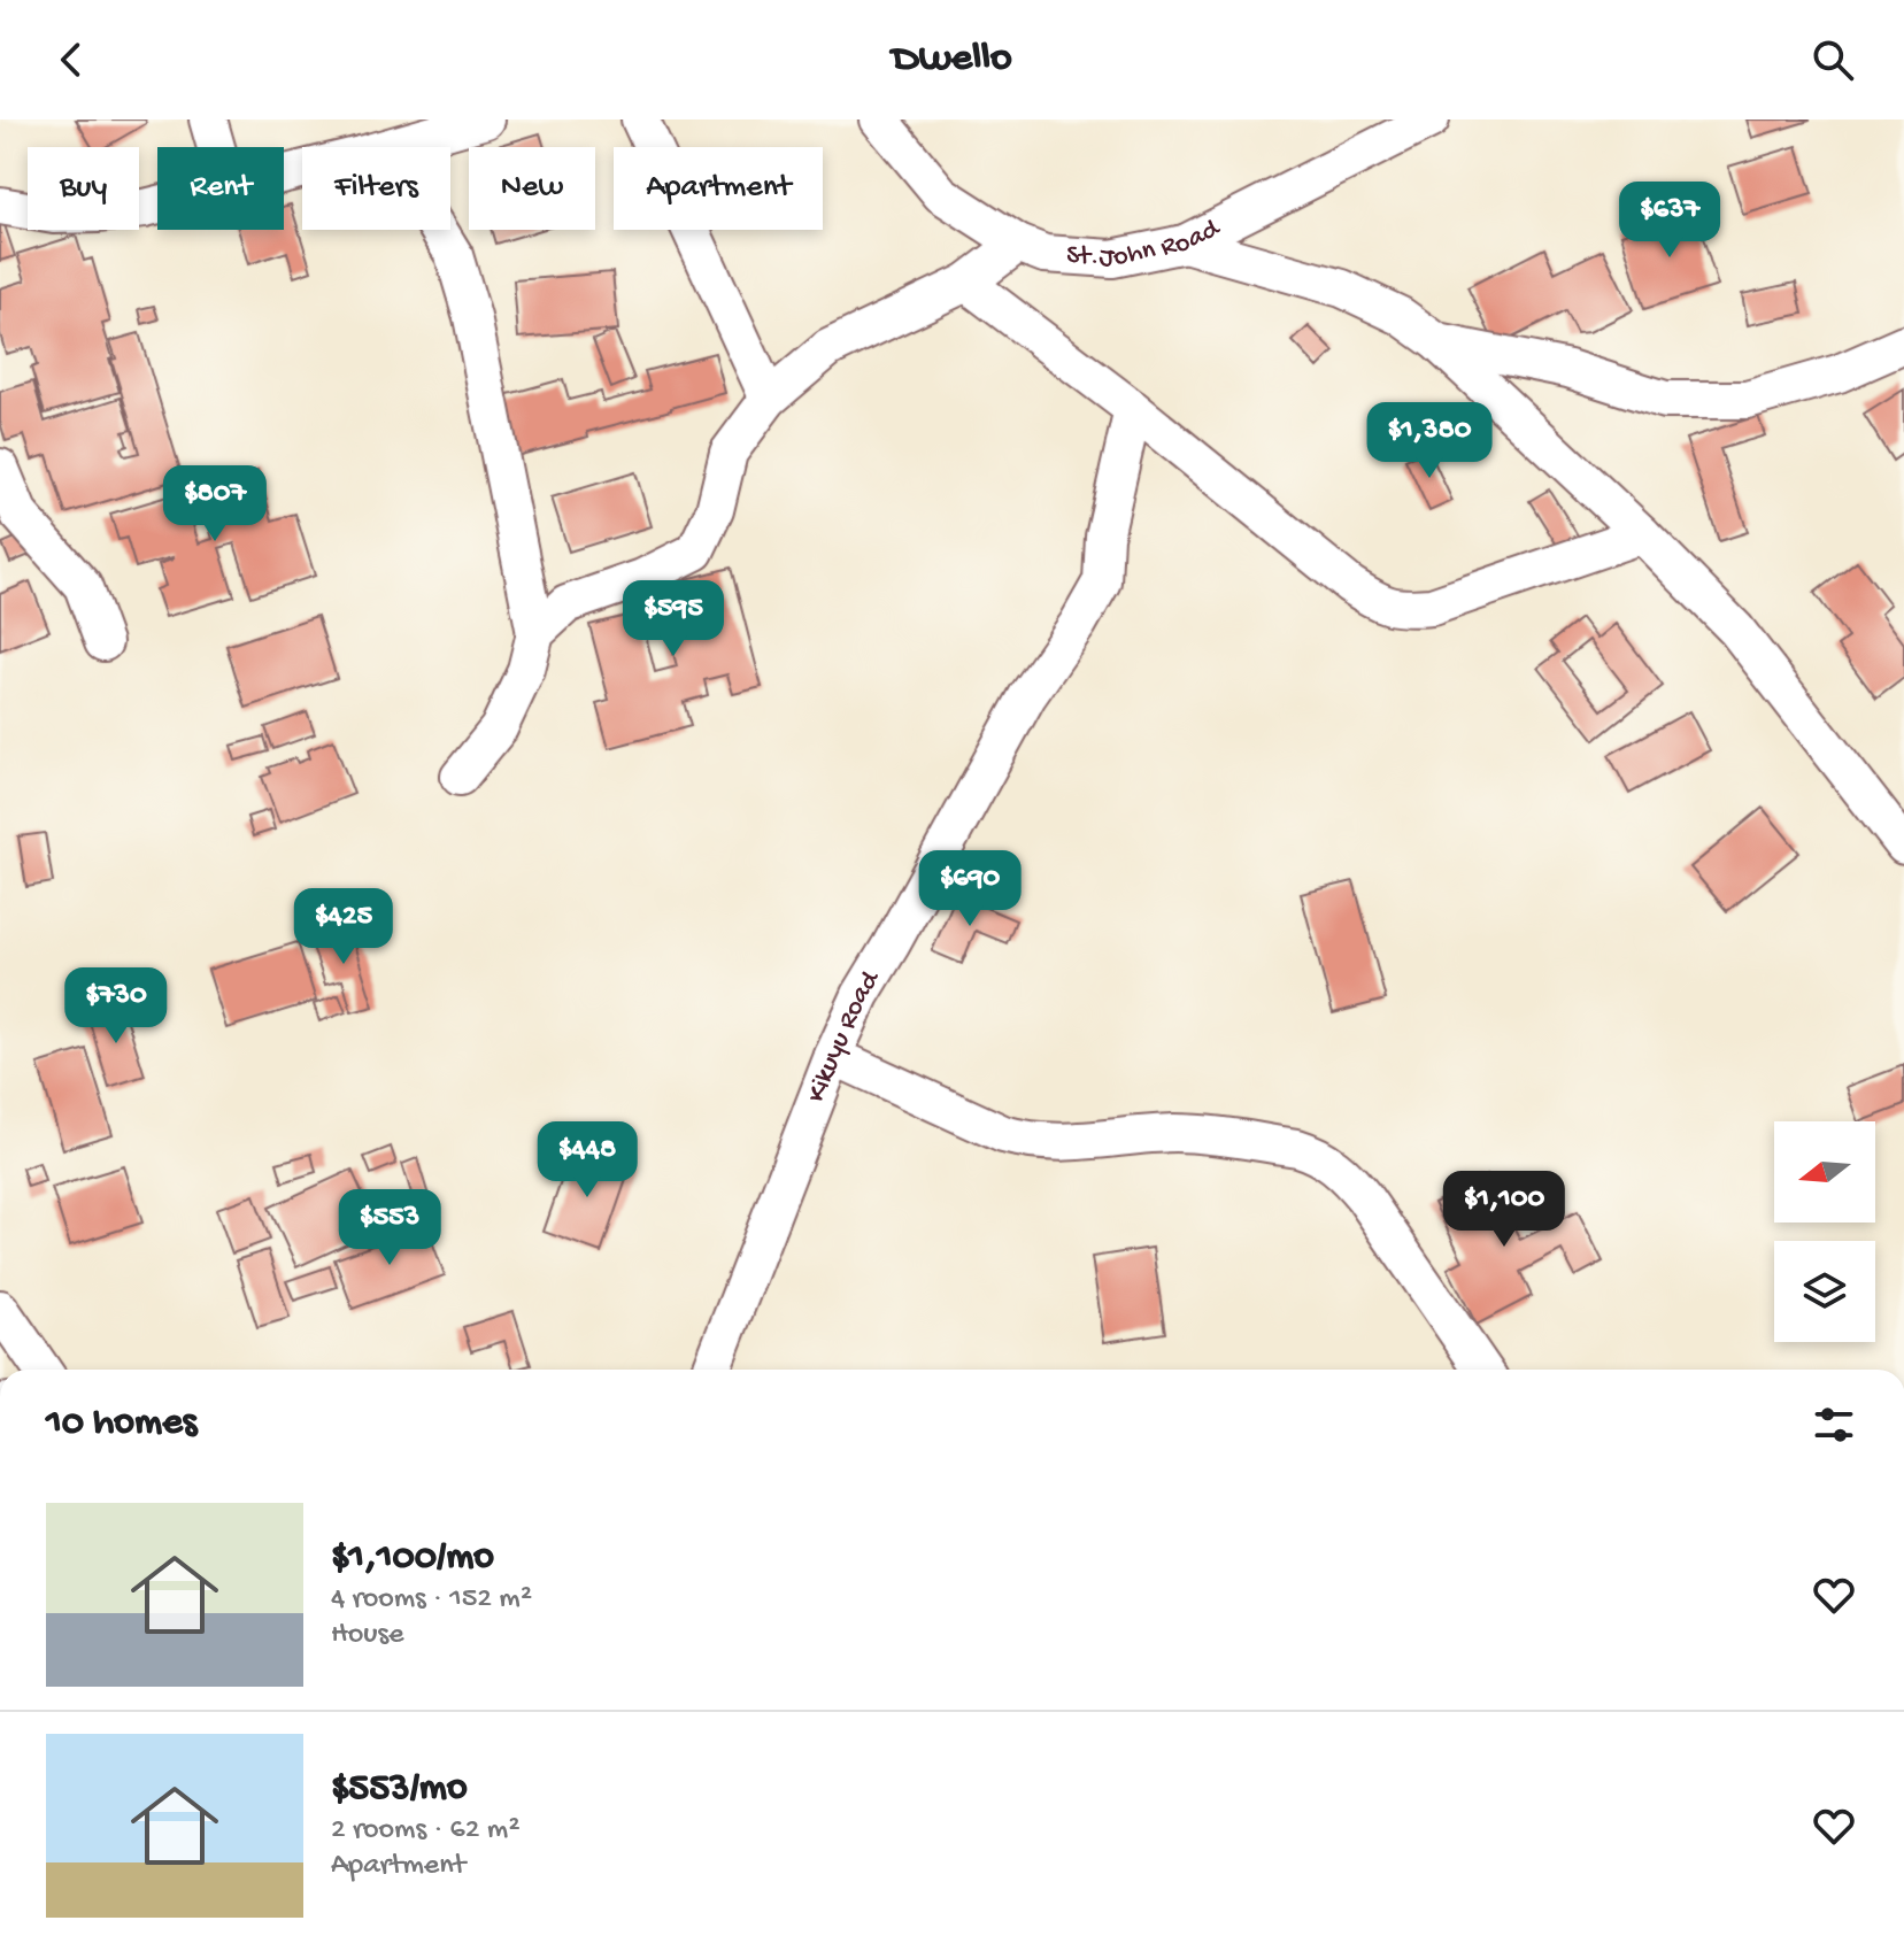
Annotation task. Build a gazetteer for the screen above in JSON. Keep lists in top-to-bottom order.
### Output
{
  "streets": {
    "street": ["St.John Road", "Kikuyu Road"]
  },
  "north": "left",
  "page": {
    "header": "Dwello",
    "chip": [
      "Buy",
      "Rent",
      "Filters",
      "New",
      "Apartment"
    ],
    "price": [
      "$637",
      "$1,380",
      "$807",
      "$595",
      "$690",
      "$425",
      "$730",
      "$448",
      "$1,100",
      "$553"
    ],
    "heading": "10 homes",
    "list": [
      {
        "name": "$1,100/mo",
        "note": "4 rooms · 152 m² · House"
      },
      {
        "name": "$553/mo",
        "note": "2 rooms · 62 m² · Apartment"
      }
    ]
  }
}
